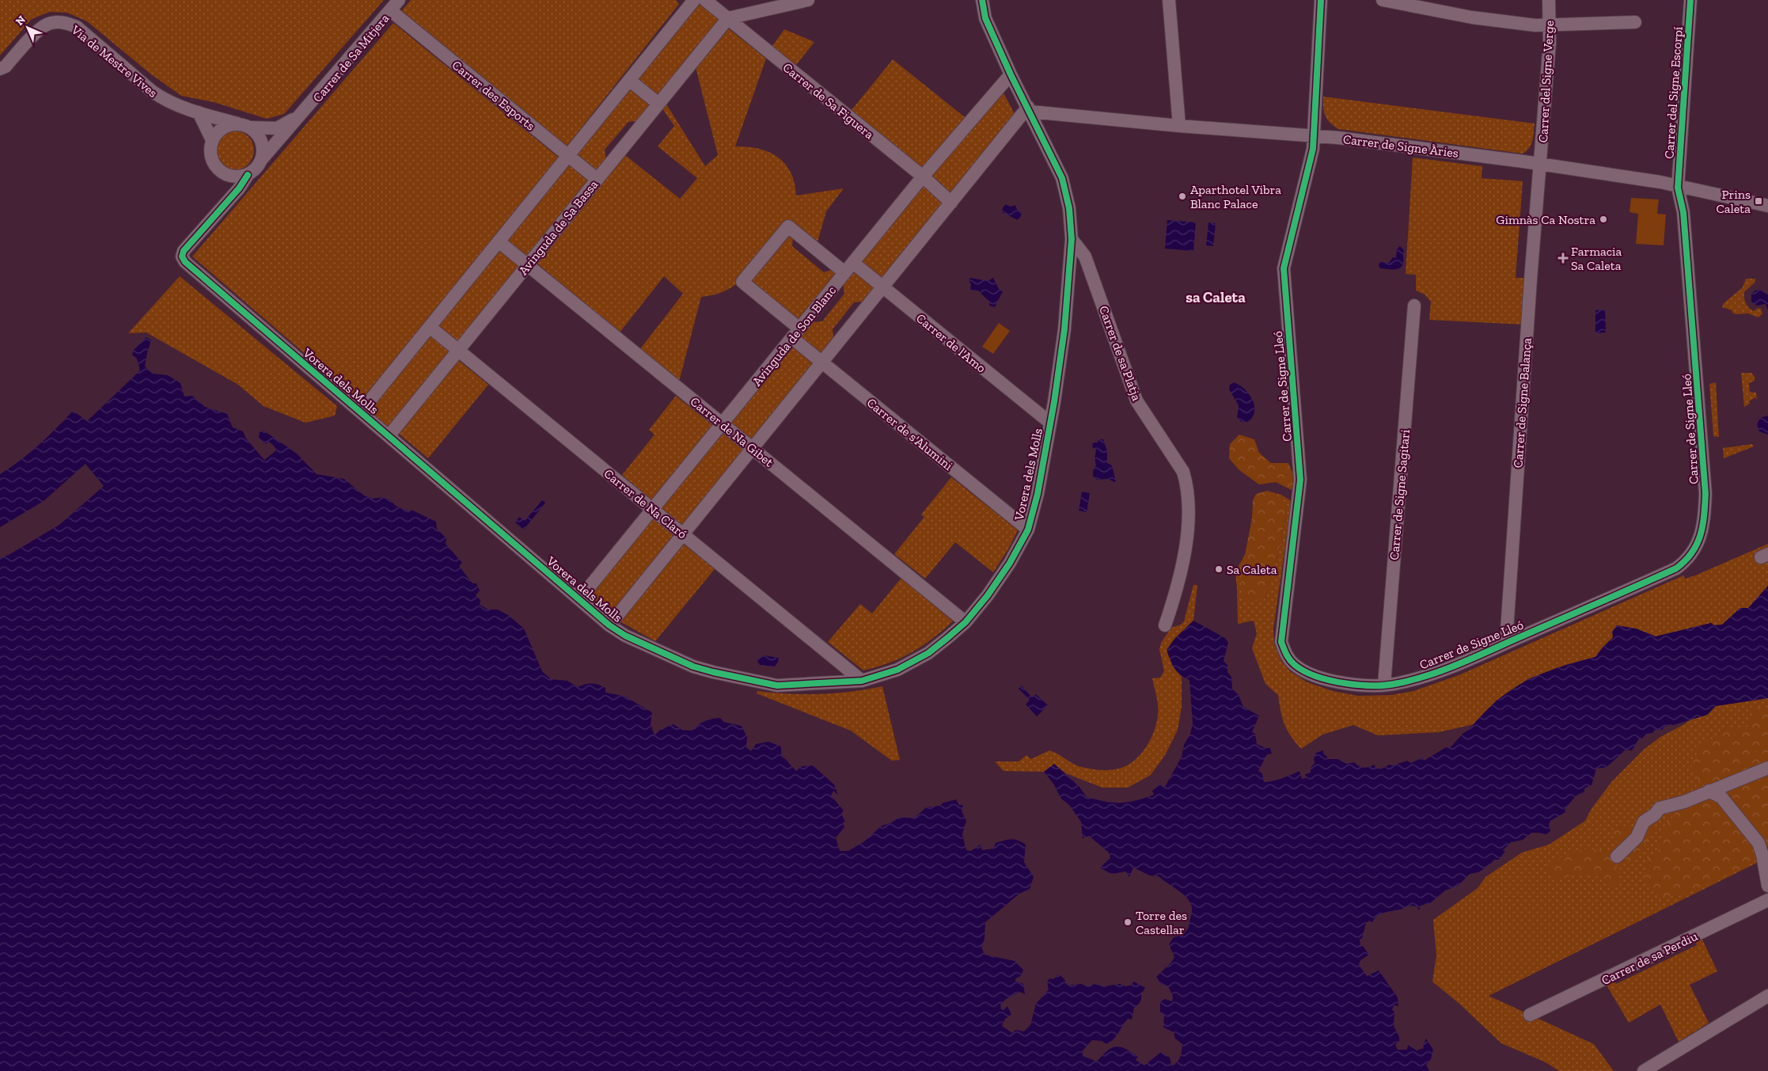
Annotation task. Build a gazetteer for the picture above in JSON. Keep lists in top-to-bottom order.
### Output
{
  "streets": {
    "street": [
      "Carrer de Sa Mitjera",
      "Via de Mestre Vives",
      "Carrer del Signe Verge",
      "Carrer del Signe Escorpí",
      "Carrer des Esports",
      "Carrer de Sa Figuera",
      "Carrer de Signe Àries",
      "Avinguda de Sa Bassa",
      "Avinguda de Son Blanc",
      "Carrer de l'Amo",
      "Carrer de sa Platja",
      "Vorera dels Molls",
      "Carrer de Signe Lleó",
      "Carrer de Signe Balança",
      "Carrer de Na Gibet",
      "Carrer de s'Alumini",
      "Carrer de Signe Sagitari",
      "Carrer de Na Claró",
      "Carrer de sa Perdiu"
    ]
  },
  "crossings": [
    ["Carrer de Sa Mitjera", "Via de Mestre Vives"],
    ["Carrer de Sa Mitjera", "Carrer des Esports"],
    ["Carrer de Sa Mitjera", "Vorera dels Molls"],
    ["Via de Mestre Vives", "Vorera dels Molls"],
    ["Carrer del Signe Verge", "Carrer de Signe Àries"],
    ["Carrer del Signe Verge", "Carrer de Signe Balança"],
    ["Carrer del Signe Escorpí", "Carrer de Signe Àries"],
    ["Carrer del Signe Escorpí", "Carrer de Signe Lleó"],
    ["Carrer des Esports", "Avinguda de Sa Bassa"],
    ["Carrer de Sa Figuera", "Avinguda de Sa Bassa"],
    ["Carrer de Sa Figuera", "Avinguda de Son Blanc"],
    ["Carrer de Signe Àries", "Vorera dels Molls"],
    ["Carrer de Signe Àries", "Carrer de Signe Lleó"],
    ["Carrer de Signe Àries", "Carrer de Signe Balança"],
    ["Avinguda de Sa Bassa", "Vorera dels Molls"],
    ["Avinguda de Sa Bassa", "Carrer de Na Gibet"],
    ["Avinguda de Sa Bassa", "Carrer de Na Claró"],
    ["Avinguda de Son Blanc", "Carrer de l'Amo"],
    ["Avinguda de Son Blanc", "Vorera dels Molls"],
    ["Avinguda de Son Blanc", "Carrer de Na Gibet"],
    ["Avinguda de Son Blanc", "Carrer de s'Alumini"],
    ["Avinguda de Son Blanc", "Carrer de Na Claró"],
    ["Carrer de l'Amo", "Vorera dels Molls"],
    ["Carrer de l'Amo", "Carrer de s'Alumini"],
    ["Carrer de sa Platja", "Vorera dels Molls"],
    ["Vorera dels Molls", "Carrer de Na Gibet"],
    ["Vorera dels Molls", "Carrer de s'Alumini"],
    ["Vorera dels Molls", "Carrer de Na Claró"],
    ["Carrer de Signe Lleó", "Carrer de Signe Balança"],
    ["Carrer de Signe Lleó", "Carrer de Signe Sagitari"]
  ],
  "districts": ["sa Caleta"],
  "places": {
    "other": [
      "Aparthotel Vibra Blanc Palace",
      "Gimnàs Ca Nostra",
      "Sa Caleta",
      "Torre des Castellar"
    ],
    "transit": ["Prins Caleta"],
    "health": ["Farmacia Sa Caleta"]
  },
  "north": "top left"
}
